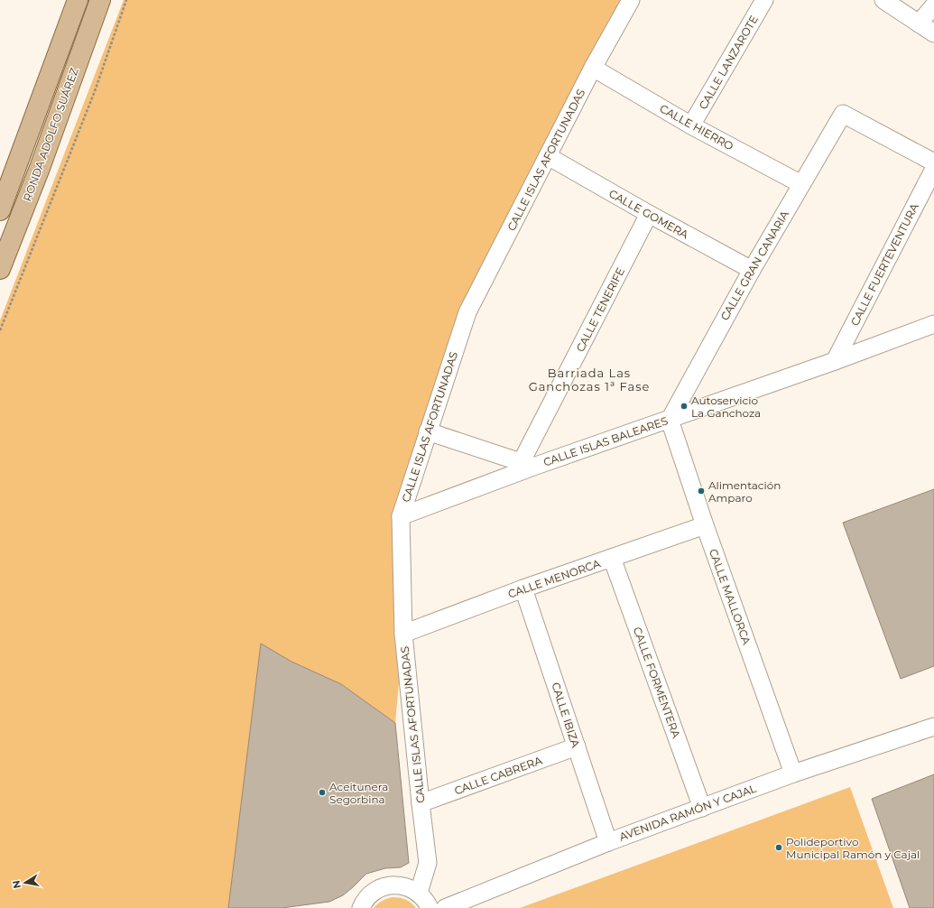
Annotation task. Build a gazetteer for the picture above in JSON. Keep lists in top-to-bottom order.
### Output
{
  "streets": {
    "main road": ["RONDA ADOLFO SUÁREZ"],
    "street": [
      "CALLE LANZAROTE",
      "CALLE HIERRO",
      "CALLE ISLAS AFORTUNADAS",
      "CALLE GOMERA",
      "CALLE FUERTEVENTURA",
      "CALLE GRAN CANARIA",
      "CALLE TENERIFE",
      "CALLE ISLAS BALEARES",
      "CALLE MENORCA",
      "CALLE MALLORCA",
      "CALLE FORMENTERA",
      "CALLE IBIZA",
      "CALLE CABRERA",
      "AVENIDA RAMÓN Y CAJAL"
    ]
  },
  "crossings": [
    ["CALLE LANZAROTE", "CALLE HIERRO"],
    ["CALLE HIERRO", "CALLE ISLAS AFORTUNADAS"],
    ["CALLE HIERRO", "CALLE GRAN CANARIA"],
    ["CALLE ISLAS AFORTUNADAS", "CALLE GOMERA"],
    ["CALLE ISLAS AFORTUNADAS", "CALLE ISLAS BALEARES"],
    ["CALLE ISLAS AFORTUNADAS", "CALLE MENORCA"],
    ["CALLE ISLAS AFORTUNADAS", "CALLE CABRERA"],
    ["CALLE GOMERA", "CALLE GRAN CANARIA"],
    ["CALLE GOMERA", "CALLE TENERIFE"],
    ["CALLE FUERTEVENTURA", "CALLE ISLAS BALEARES"],
    ["CALLE GRAN CANARIA", "CALLE ISLAS BALEARES"],
    ["CALLE GRAN CANARIA", "CALLE MALLORCA"],
    ["CALLE TENERIFE", "CALLE ISLAS BALEARES"],
    ["CALLE ISLAS BALEARES", "CALLE MALLORCA"],
    ["CALLE MENORCA", "CALLE MALLORCA"],
    ["CALLE MENORCA", "CALLE FORMENTERA"],
    ["CALLE MENORCA", "CALLE IBIZA"],
    ["CALLE MALLORCA", "AVENIDA RAMÓN Y CAJAL"],
    ["CALLE FORMENTERA", "AVENIDA RAMÓN Y CAJAL"],
    ["CALLE IBIZA", "CALLE CABRERA"],
    ["CALLE IBIZA", "AVENIDA RAMÓN Y CAJAL"]
  ],
  "districts": ["Barriada Las Ganchozas 1ª Fase"],
  "places": [
    "Autoservicio La Ganchoza",
    "Alimentación Amparo",
    "Aceitunera Segorbina",
    "Polideportivo Municipal Ramón y Cajal"
  ],
  "north": "left"
}
